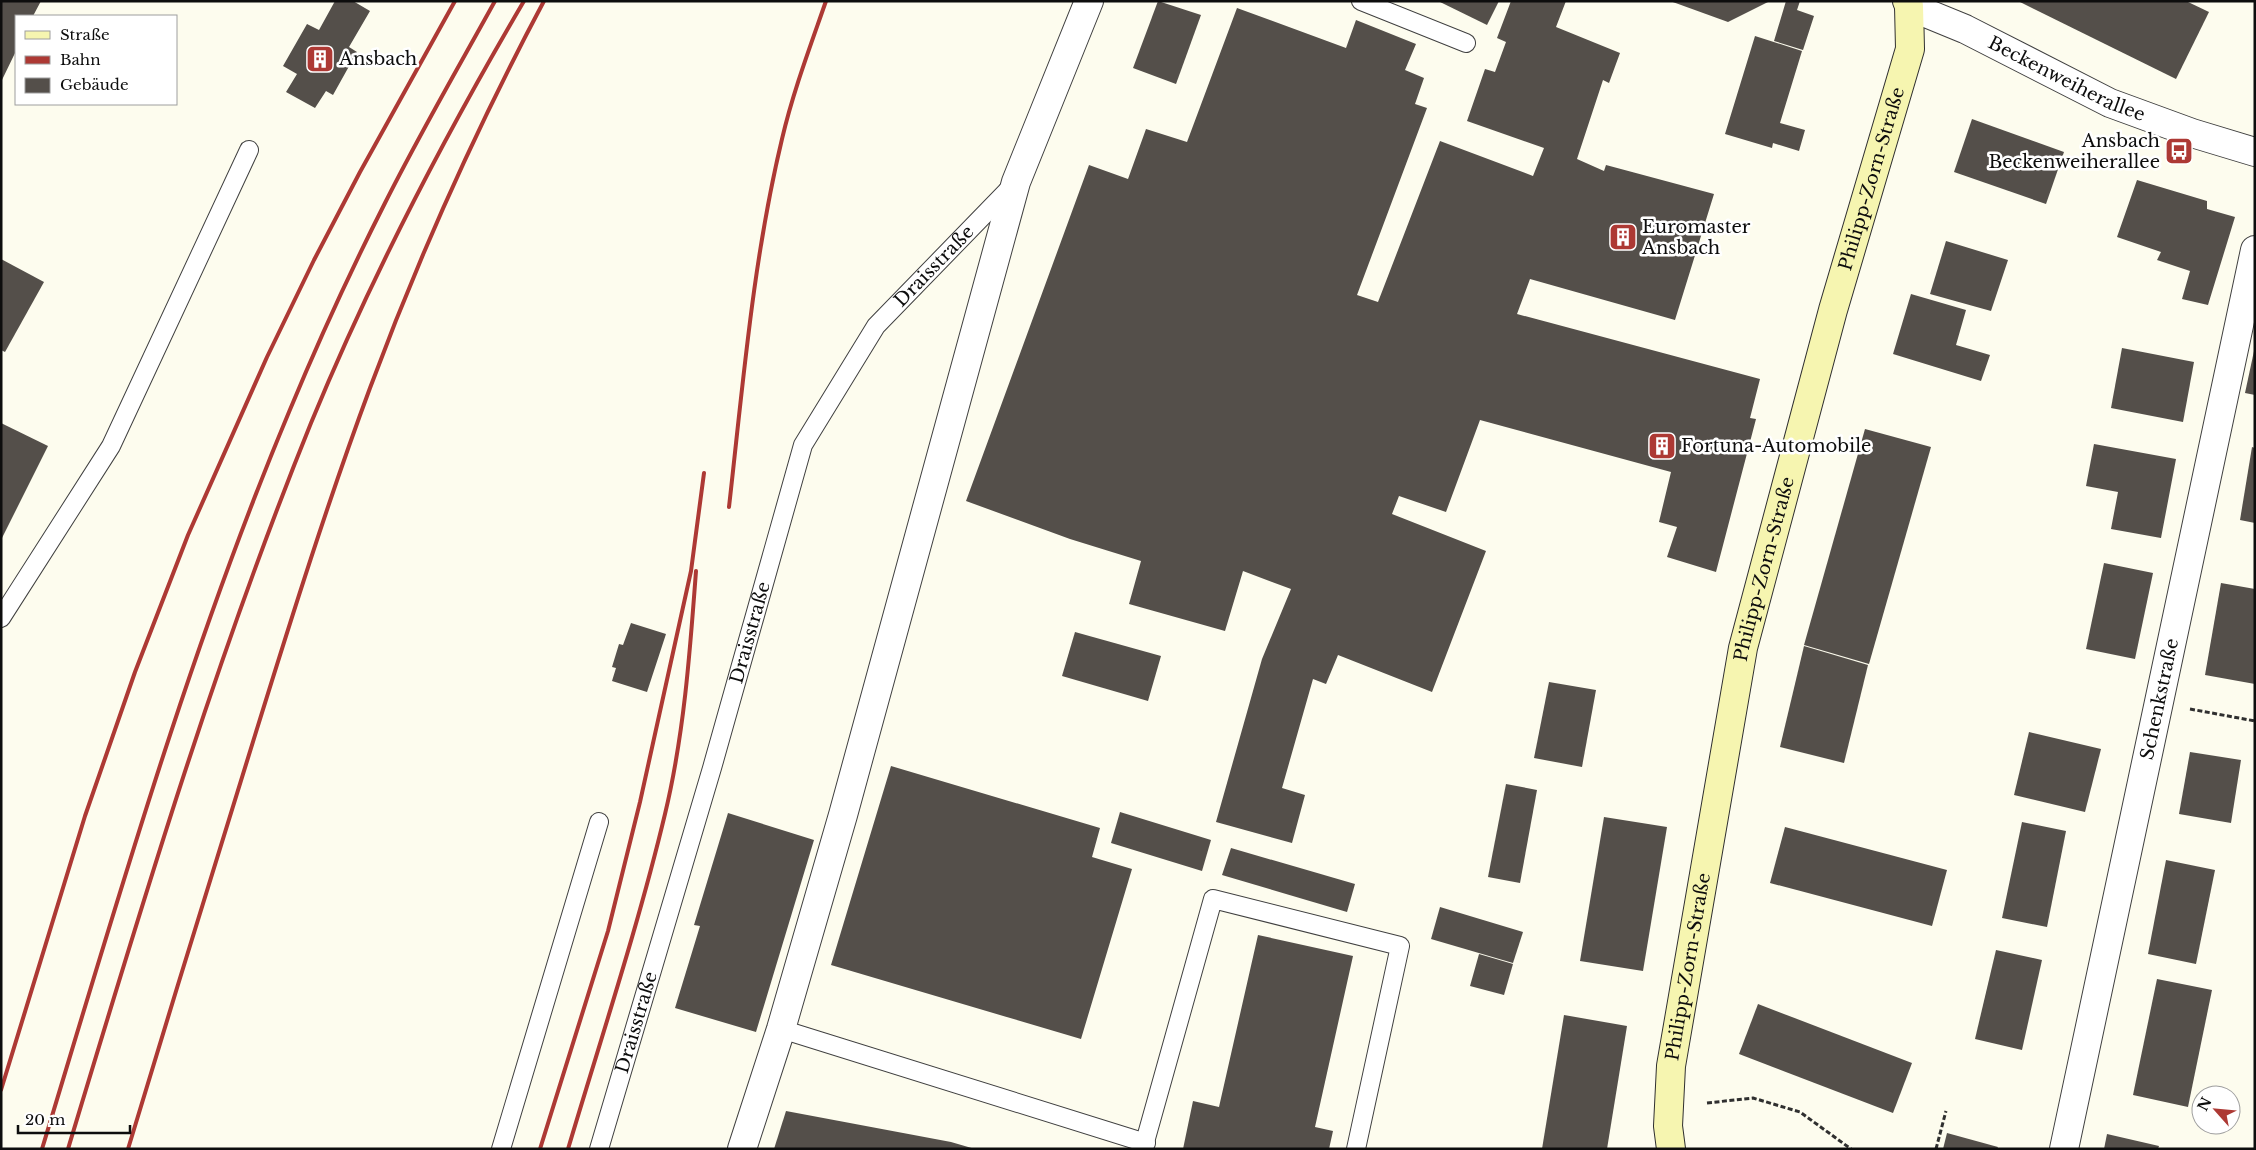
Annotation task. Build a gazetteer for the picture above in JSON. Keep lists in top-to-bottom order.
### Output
{
  "streets": {
    "main road": ["Philipp-Zorn-Straße"],
    "street": ["Beckenweiherallee", "Draisstraße", "Schenkstraße"]
  },
  "crossings": [
    ["Beckenweiherallee", "Philipp-Zorn-Straße"]
  ],
  "places": {
    "building": ["Ansbach", "Euromaster Ansbach", "Fortuna-Automobile"],
    "bus stop": ["Ansbach Beckenweiherallee"]
  },
  "legend": ["Straße", "Bahn", "Gebäude"],
  "scale_bar": "20 m",
  "north": "top left"
}
